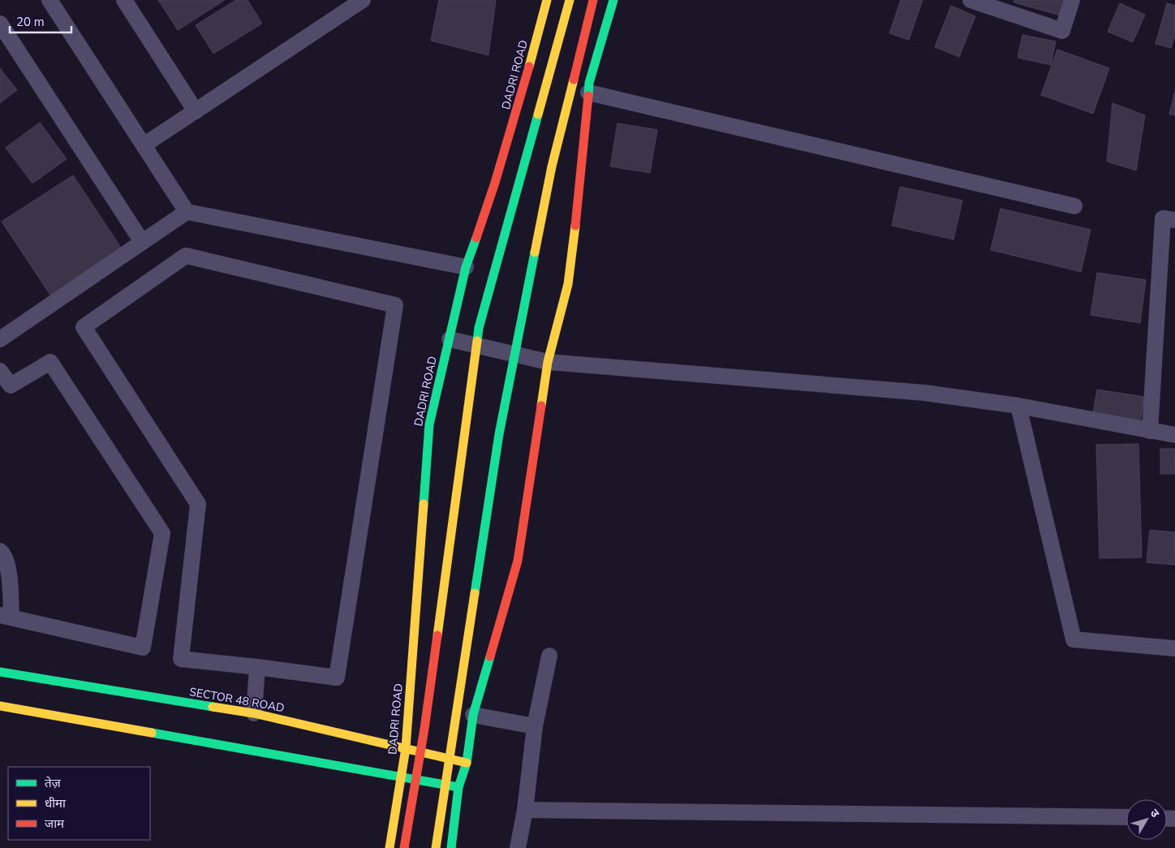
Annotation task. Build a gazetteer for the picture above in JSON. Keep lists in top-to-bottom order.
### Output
{
  "streets": {
    "street": ["DADRI ROAD", "SECTOR 48 ROAD"]
  },
  "crossings": [
    ["DADRI ROAD", "SECTOR 48 ROAD"]
  ],
  "legend": ["तेज़", "धीमा", "जाम"],
  "scale_bar": "20 m",
  "north": "top right"
}
